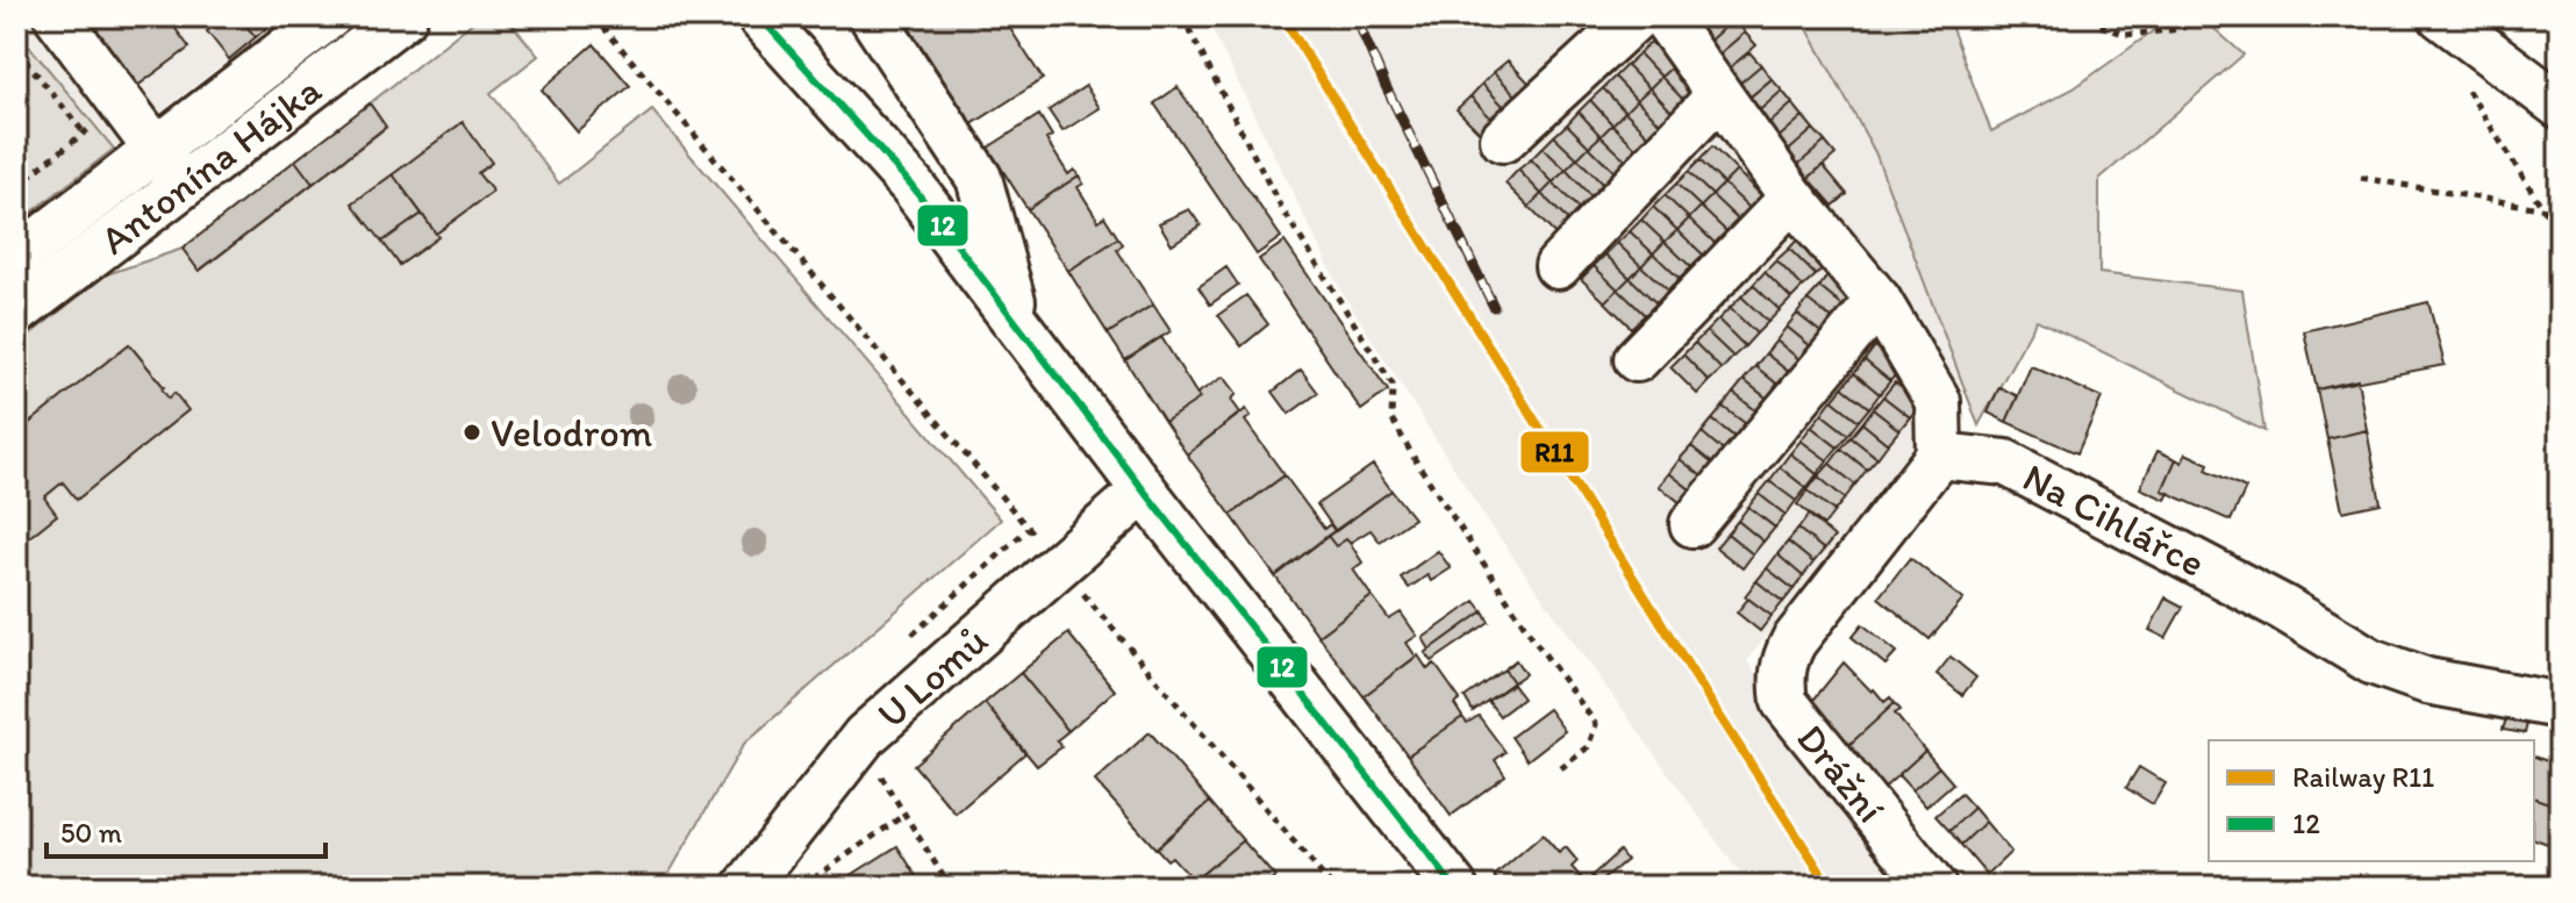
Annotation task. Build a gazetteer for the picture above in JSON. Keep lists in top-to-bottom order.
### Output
{
  "streets": {
    "street": [
      "Antonína Hájka",
      "Na Cihlářce",
      "U Lomů",
      "Drážní"
    ]
  },
  "crossings": [
    ["Na Cihlářce", "Drážní"]
  ],
  "places": ["Velodrom"],
  "lines": ["rail line R11", "transit line 12"],
  "legend": ["Railway R11", "12"],
  "scale_bar": "50 m"
}
